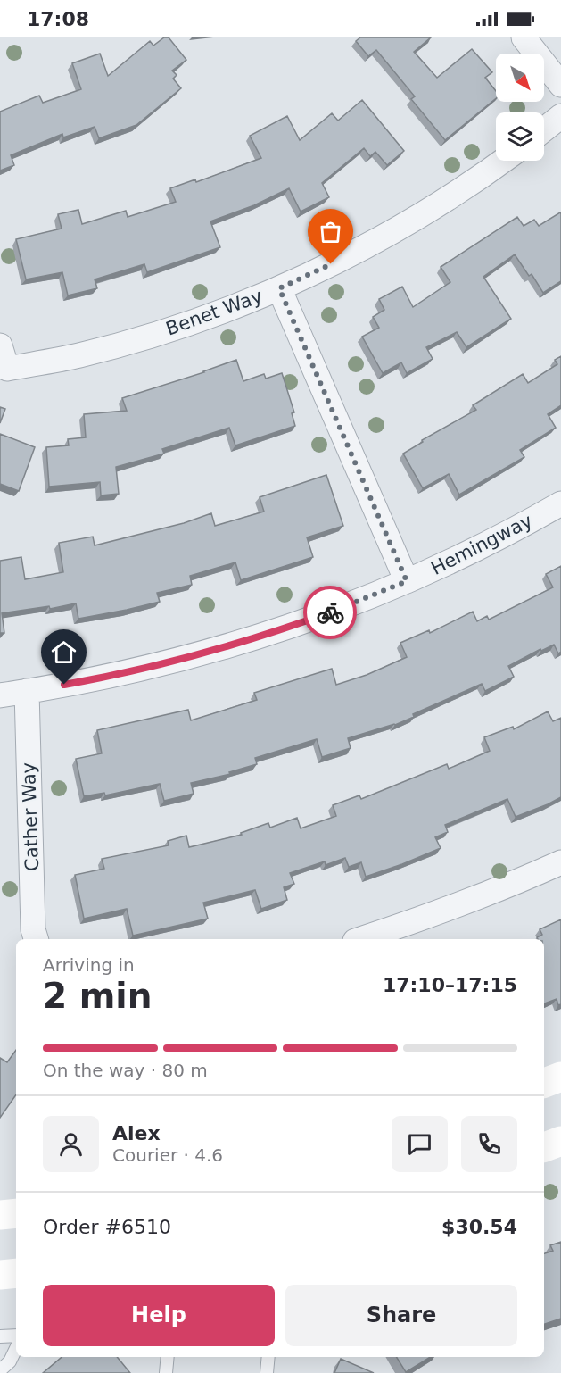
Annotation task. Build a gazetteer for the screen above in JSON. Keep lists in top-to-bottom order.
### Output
{
  "streets": {
    "street": ["Benet Way", "Hemingway", "Cather Way"]
  },
  "crossings": [
    ["Hemingway", "Cather Way"]
  ],
  "north": "bottom right",
  "page": {
    "status": "17:08",
    "heading": ["2 min", "Arriving in", "17:10–17:15"],
    "panel": [
      "Alex",
      "Courier · 4.6",
      "Order #6510",
      "$30.54"
    ],
    "bar": "On the way · 80 m",
    "buttons": ["Help", "Share"]
  }
}
